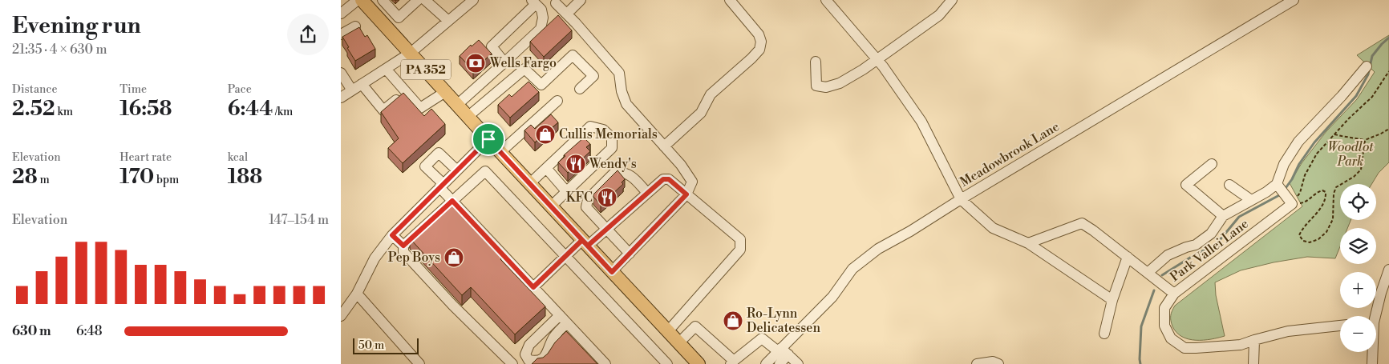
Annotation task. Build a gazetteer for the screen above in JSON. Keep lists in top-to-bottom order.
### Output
{
  "streets": {
    "main road": ["PA 352"],
    "street": ["Meadowbrook Lane", "Park Vallei Lane"]
  },
  "parks": ["Woodlot Park"],
  "places": {
    "bank": ["Wells Fargo"],
    "shop": ["Cullis Memorials", "Pep Boys", "Ro-Lynn Delicatessen"],
    "restaurant": ["Wendy's", "KFC"]
  },
  "scale_bar": "50 m",
  "page": {
    "heading": ["Evening run", "21:35 · 4 × 630 m"],
    "stats": [
      ["Distance", "2.52 km"],
      ["Time", "16:58"],
      ["Pace", "6:44 /km"],
      ["Elevation", "28 m"],
      ["Heart rate", "170 bpm"],
      ["kcal", "188"]
    ],
    "map_buttons": ["+", "−"],
    "chart": ["Elevation", "147–154 m"],
    "list": [
      {
        "name": "630 m",
        "note": "6:48"
      }
    ],
    "scale": "50 m"
  }
}
